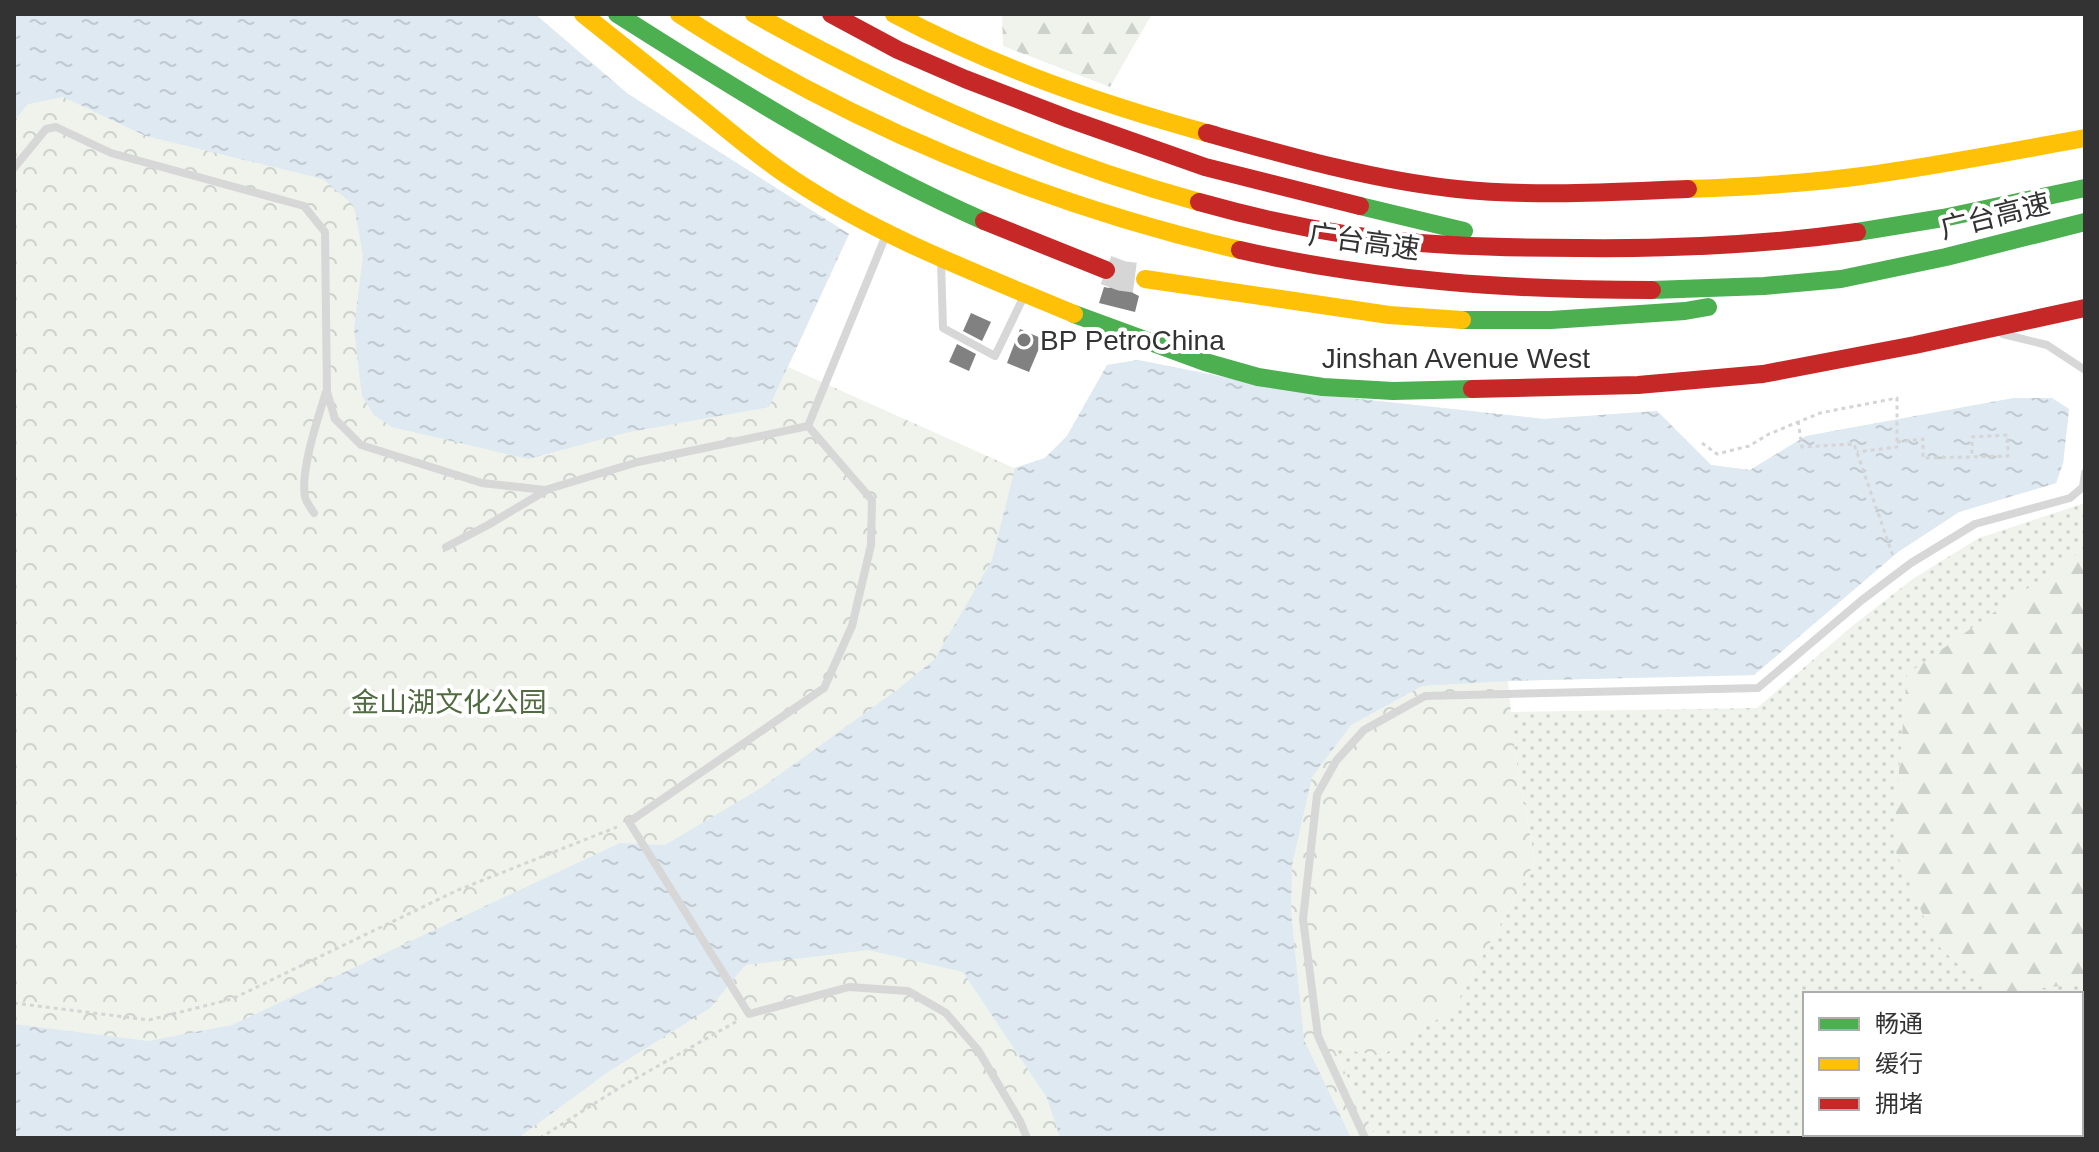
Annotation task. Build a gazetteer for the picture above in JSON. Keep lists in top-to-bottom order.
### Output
{
  "streets": {
    "main road": ["广台高速", "Jinshan Avenue West"]
  },
  "parks": ["金山湖文化公园"],
  "places": ["BP PetroChina"],
  "legend": ["畅通", "缓行", "拥堵"]
}
